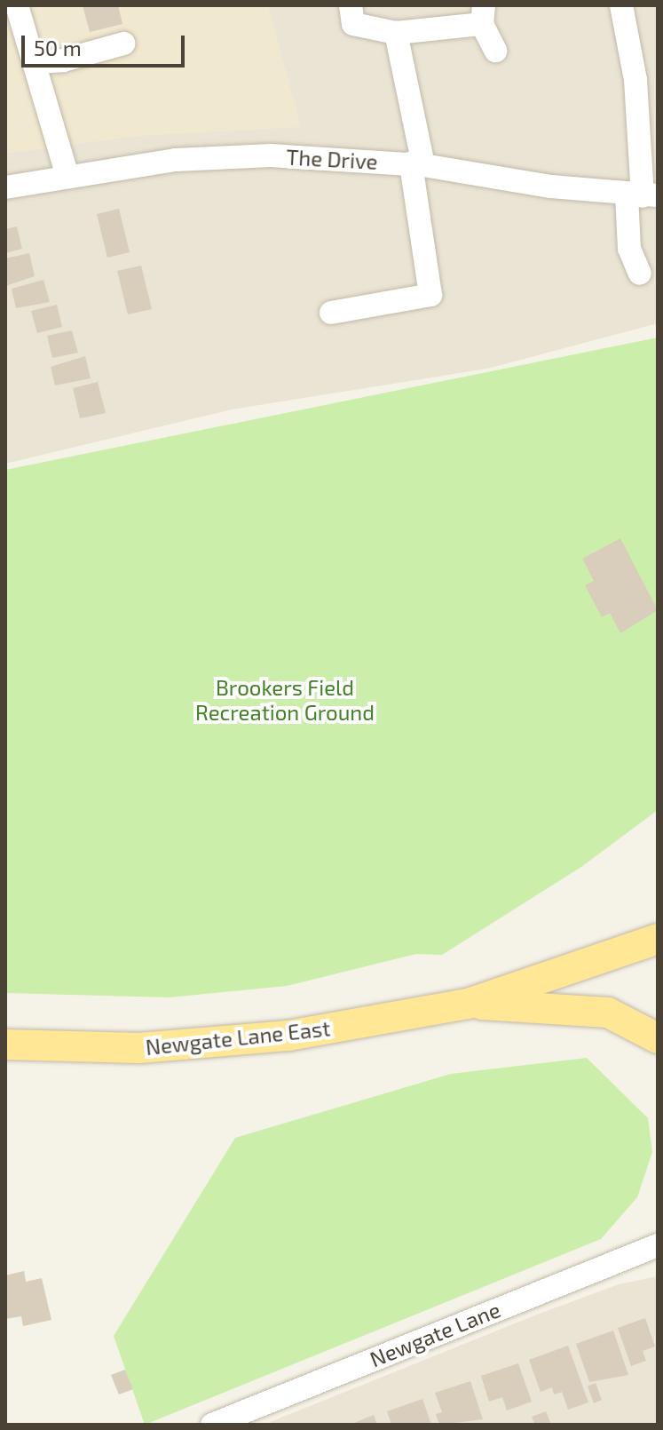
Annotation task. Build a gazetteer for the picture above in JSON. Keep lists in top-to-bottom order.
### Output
{
  "streets": {
    "main road": ["Newgate Lane East"],
    "street": ["The Drive", "Newgate Lane"]
  },
  "parks": ["Brookers Field Recreation Ground"],
  "scale_bar": "50 m"
}
